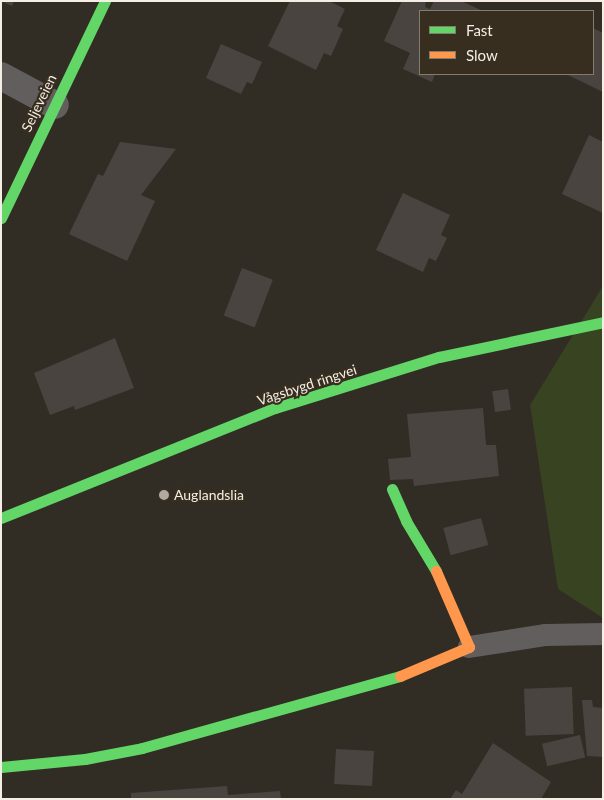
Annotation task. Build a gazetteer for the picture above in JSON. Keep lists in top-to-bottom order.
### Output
{
  "streets": {
    "street": ["Seljeveien", "Vågsbygd ringvei"]
  },
  "places": ["Auglandslia"],
  "legend": ["Fast", "Slow"]
}
